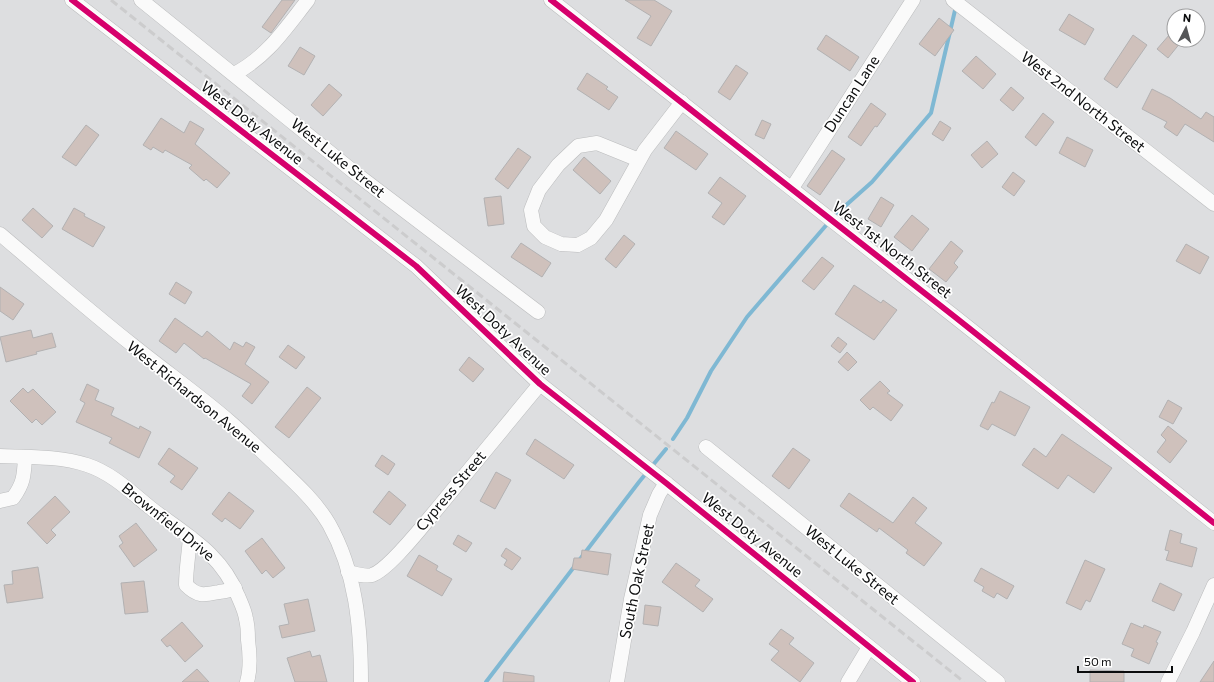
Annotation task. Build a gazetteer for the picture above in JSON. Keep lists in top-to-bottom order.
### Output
{
  "streets": {
    "street": [
      "Duncan Lane",
      "West 2nd North Street",
      "West Doty Avenue",
      "West Luke Street",
      "West 1st North Street",
      "West Richardson Avenue",
      "Cypress Street",
      "Brownfield Drive",
      "South Oak Street"
    ]
  },
  "crossings": [
    ["Duncan Lane", "West 1st North Street"],
    ["West Doty Avenue", "Cypress Street"],
    ["West Doty Avenue", "South Oak Street"],
    ["West Richardson Avenue", "Cypress Street"]
  ],
  "scale_bar": "50 m",
  "north": "top"
}
